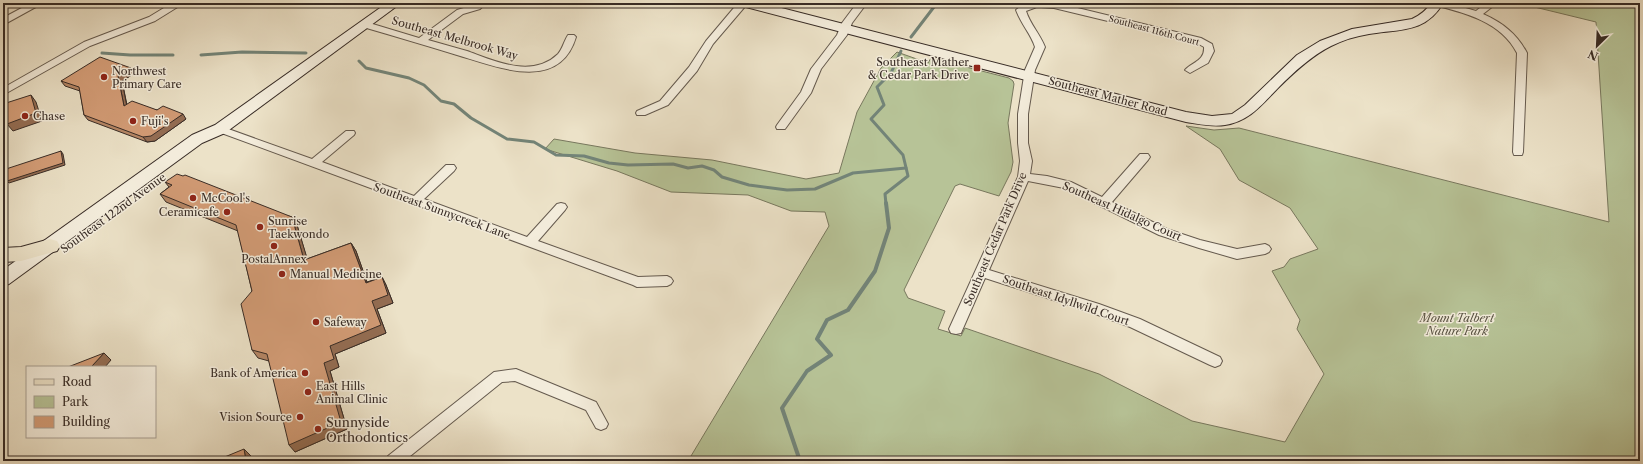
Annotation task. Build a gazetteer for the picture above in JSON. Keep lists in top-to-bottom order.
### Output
{
  "streets": {
    "street": [
      "Southeast 116th Court",
      "Southeast Melbrook Way",
      "Southeast Mather Road",
      "Southeast Sunnycreek Lane",
      "Southeast Hidalgo Court",
      "Southeast 122nd Avenue",
      "Southeast Cedar Park Drive",
      "Southeast Idyllwild Court"
    ]
  },
  "crossings": [
    ["Southeast 116th Court", "Southeast Mather Road"],
    ["Southeast 116th Court", "Southeast Cedar Park Drive"],
    ["Southeast Melbrook Way", "Southeast 122nd Avenue"],
    ["Southeast Mather Road", "Southeast Cedar Park Drive"],
    ["Southeast Sunnycreek Lane", "Southeast 122nd Avenue"],
    ["Southeast Hidalgo Court", "Southeast Cedar Park Drive"],
    ["Southeast Cedar Park Drive", "Southeast Idyllwild Court"]
  ],
  "parks": ["Mount Talbert Nature Park"],
  "places": {
    "transit": ["Southeast Mather & Cedar Park Drive"],
    "other": [
      "Northwest Primary Care",
      "Chase",
      "Fuji's",
      "McCool's",
      "Ceramicafe",
      "Sunrise Taekwondo",
      "PostalAnnex",
      "Manual Medicine",
      "Safeway",
      "Bank of America",
      "East Hills Animal Clinic",
      "Vision Source",
      "Sunnyside Orthodontics"
    ]
  },
  "legend": ["Road", "Park", "Building"],
  "north": "bottom left"
}
